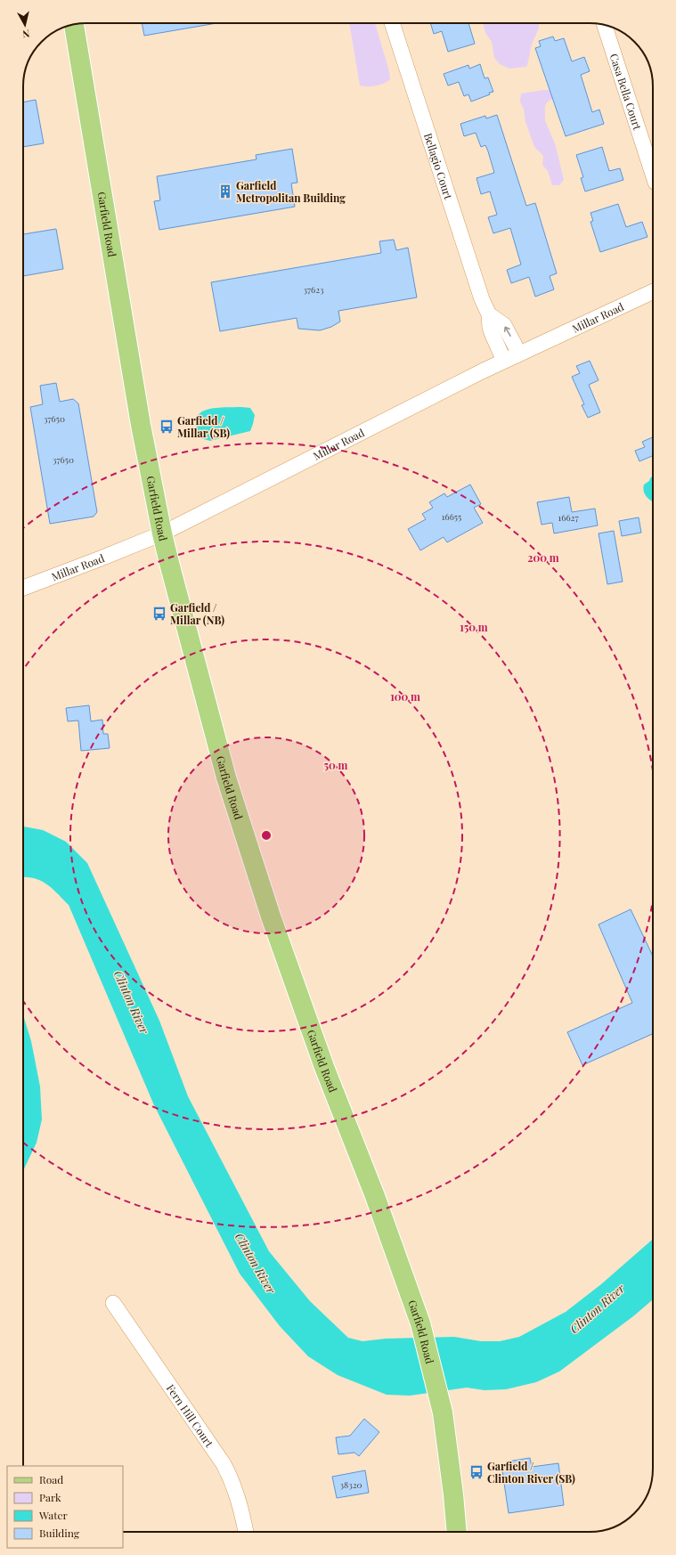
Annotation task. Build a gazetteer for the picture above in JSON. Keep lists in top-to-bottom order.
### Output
{
  "streets": {
    "main road": ["Garfield Road"],
    "street": [
      "Casa Bella Court",
      "Bellagio Court",
      "Millar Road",
      "Fern Hill Court"
    ]
  },
  "crossings": [
    ["Bellagio Court", "Millar Road"],
    ["Garfield Road", "Millar Road"]
  ],
  "water": ["Clinton River"],
  "places": {
    "building": ["Garfield Metropolitan Building"],
    "bus stop": ["Garfield / Millar (SB)", "Garfield / Millar (NB)", "Garfield / Clinton River (SB)"]
  },
  "house_numbers": [
    "37623",
    "37650",
    "37650",
    "16655",
    "16627",
    "38320"
  ],
  "legend": [
    "Road",
    "Park",
    "Water",
    "Building"
  ],
  "north": "bottom",
  "rings": [
    "200 m",
    "150 m",
    "100 m",
    "50 m"
  ]
}
